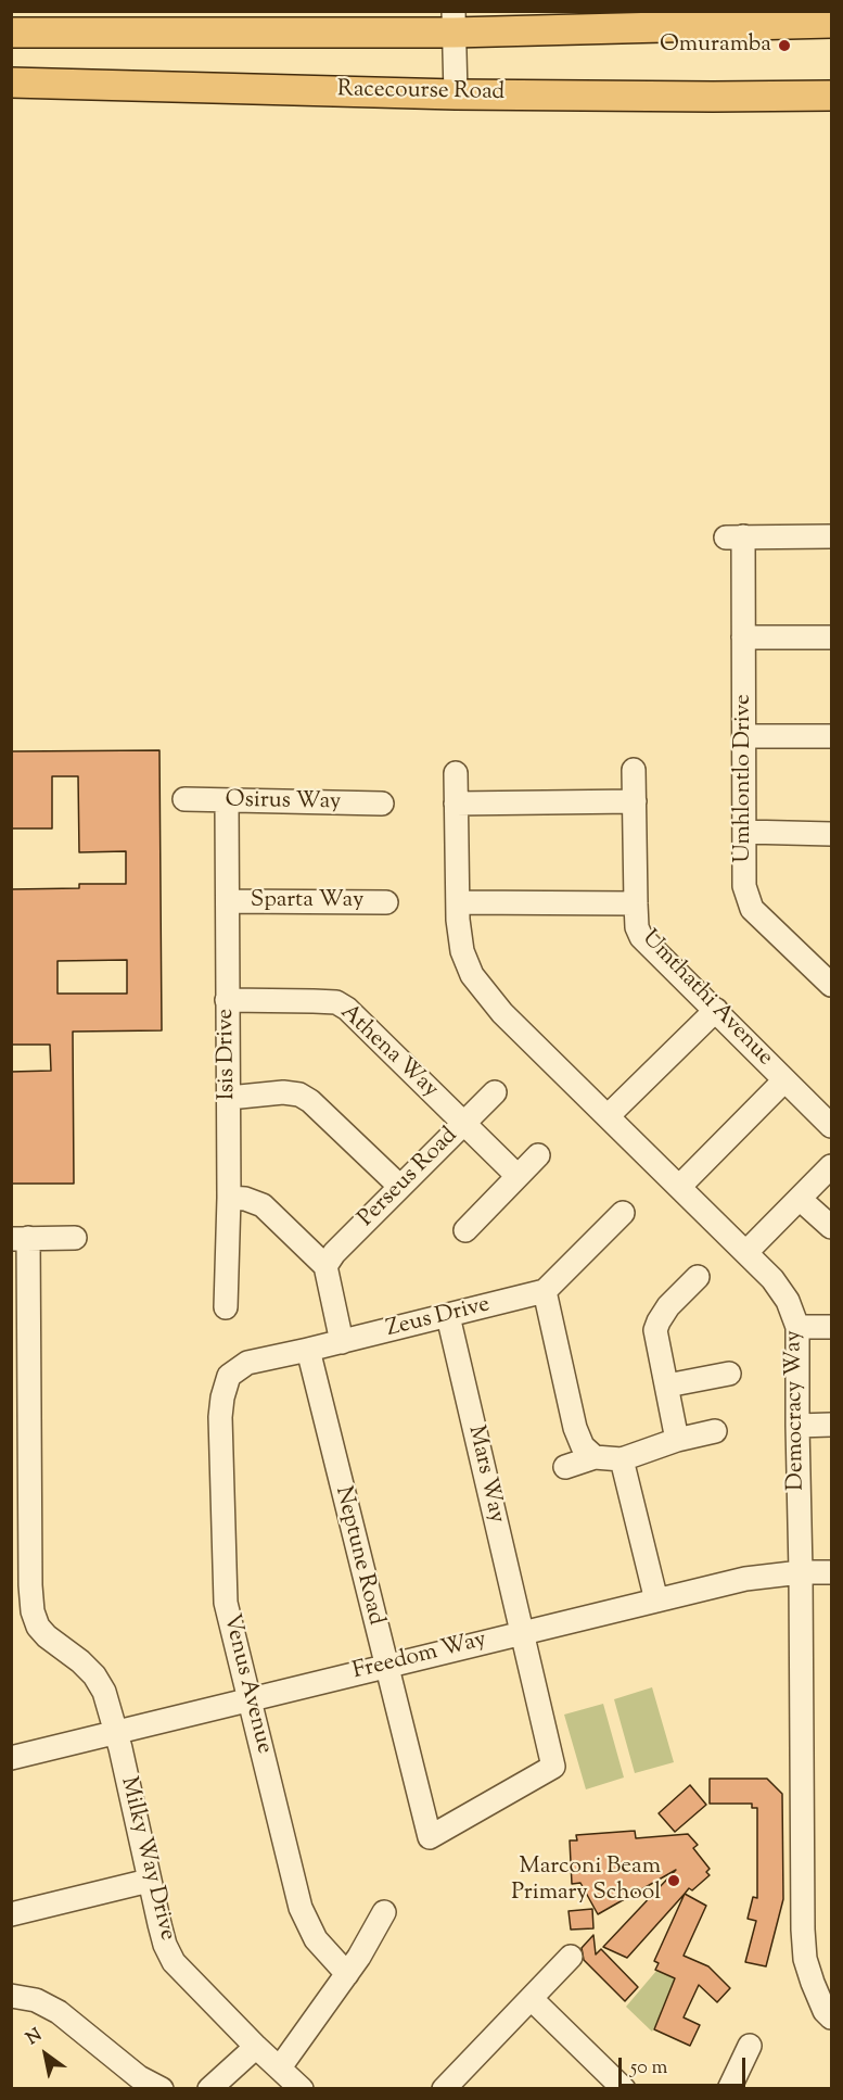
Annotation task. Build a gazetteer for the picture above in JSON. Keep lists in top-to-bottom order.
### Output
{
  "streets": {
    "main road": ["Racecourse Road"],
    "street": [
      "Umhlontlo Drive",
      "Osirus Way",
      "Sparta Way",
      "Umthathi Avenue",
      "Athena Way",
      "Isis Drive",
      "Perseus Road",
      "Zeus Drive",
      "Democracy Way",
      "Mars Way",
      "Neptune Road",
      "Freedom Way",
      "Venus Avenue",
      "Milky Way Drive"
    ]
  },
  "crossings": [
    ["Osirus Way", "Isis Drive"],
    ["Sparta Way", "Isis Drive"],
    ["Athena Way", "Isis Drive"],
    ["Athena Way", "Perseus Road"],
    ["Zeus Drive", "Mars Way"],
    ["Zeus Drive", "Neptune Road"],
    ["Zeus Drive", "Venus Avenue"],
    ["Democracy Way", "Freedom Way"],
    ["Mars Way", "Neptune Road"],
    ["Mars Way", "Freedom Way"],
    ["Neptune Road", "Freedom Way"],
    ["Freedom Way", "Venus Avenue"],
    ["Freedom Way", "Milky Way Drive"]
  ],
  "places": ["Omuramba", "Marconi Beam Primary School"],
  "scale_bar": "50 m",
  "north": "top left"
}
